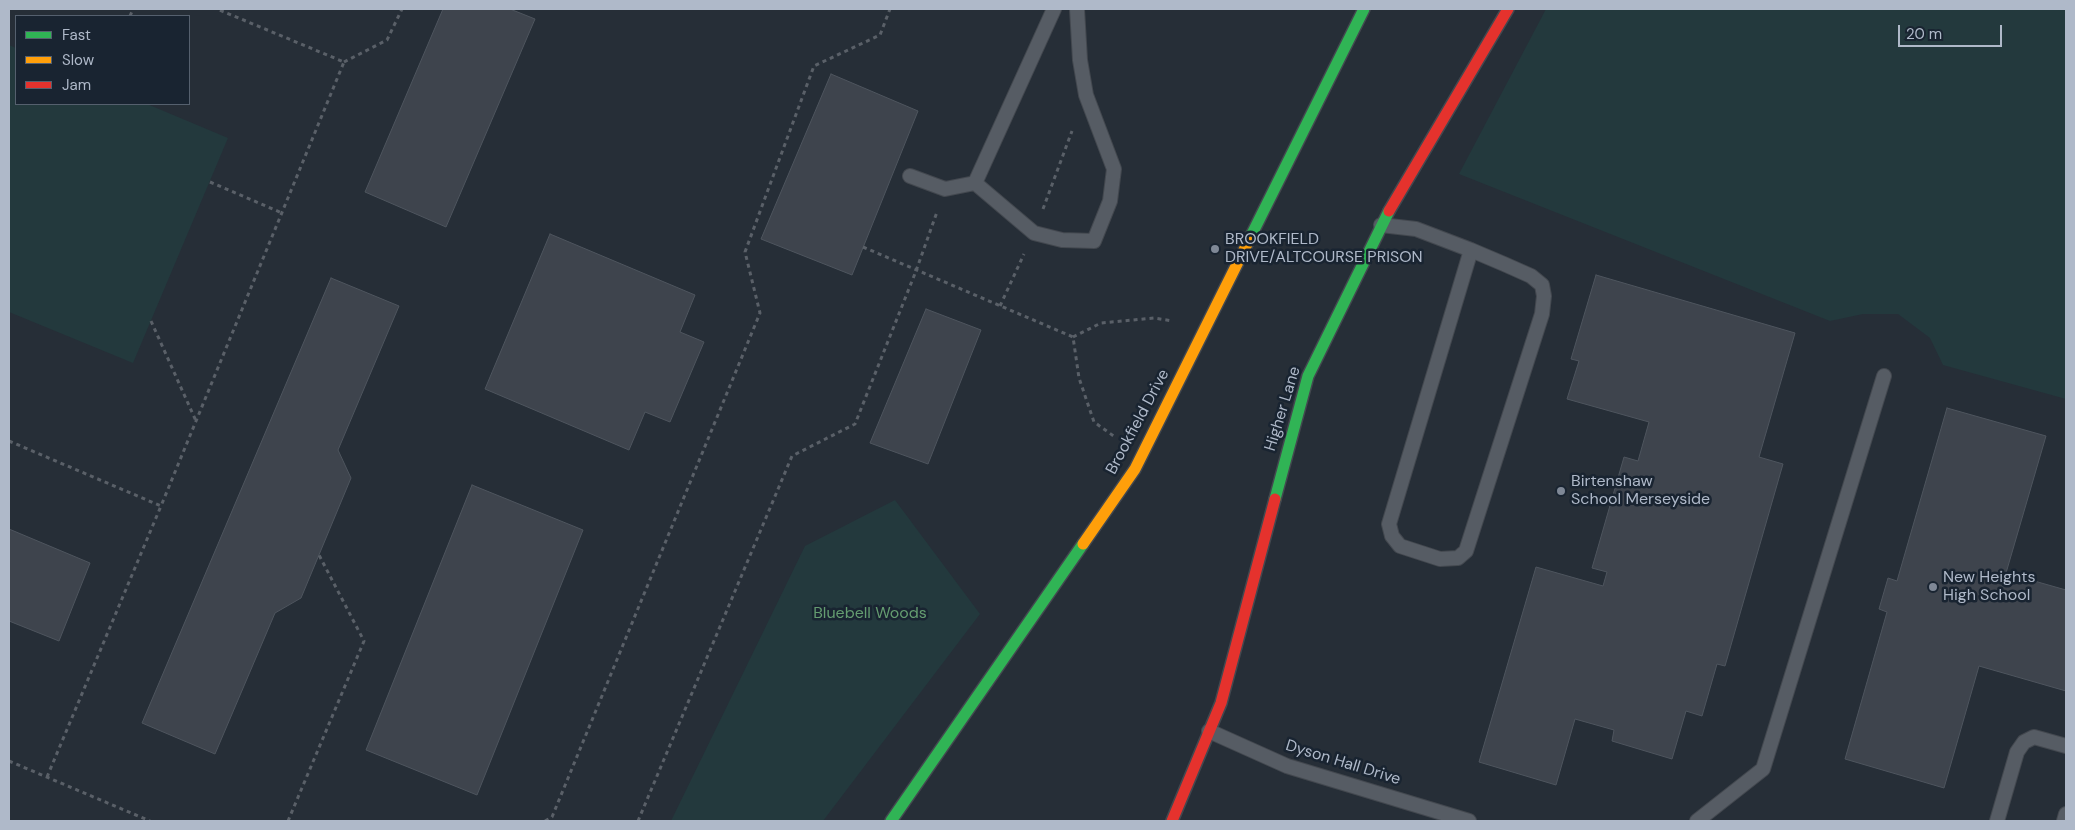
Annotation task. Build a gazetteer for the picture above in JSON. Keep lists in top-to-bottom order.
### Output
{
  "streets": {
    "street": ["Higher Lane", "Brookfield Drive"],
    "lane": ["Dyson Hall Drive"]
  },
  "crossings": [
    ["Higher Lane", "Dyson Hall Drive"]
  ],
  "parks": ["Bluebell Woods"],
  "places": ["BROOKFIELD DRIVE/ALTCOURSE PRISON", "Birtenshaw School Merseyside", "New Heights High School"],
  "legend": ["Fast", "Slow", "Jam"],
  "scale_bar": "20 m"
}
